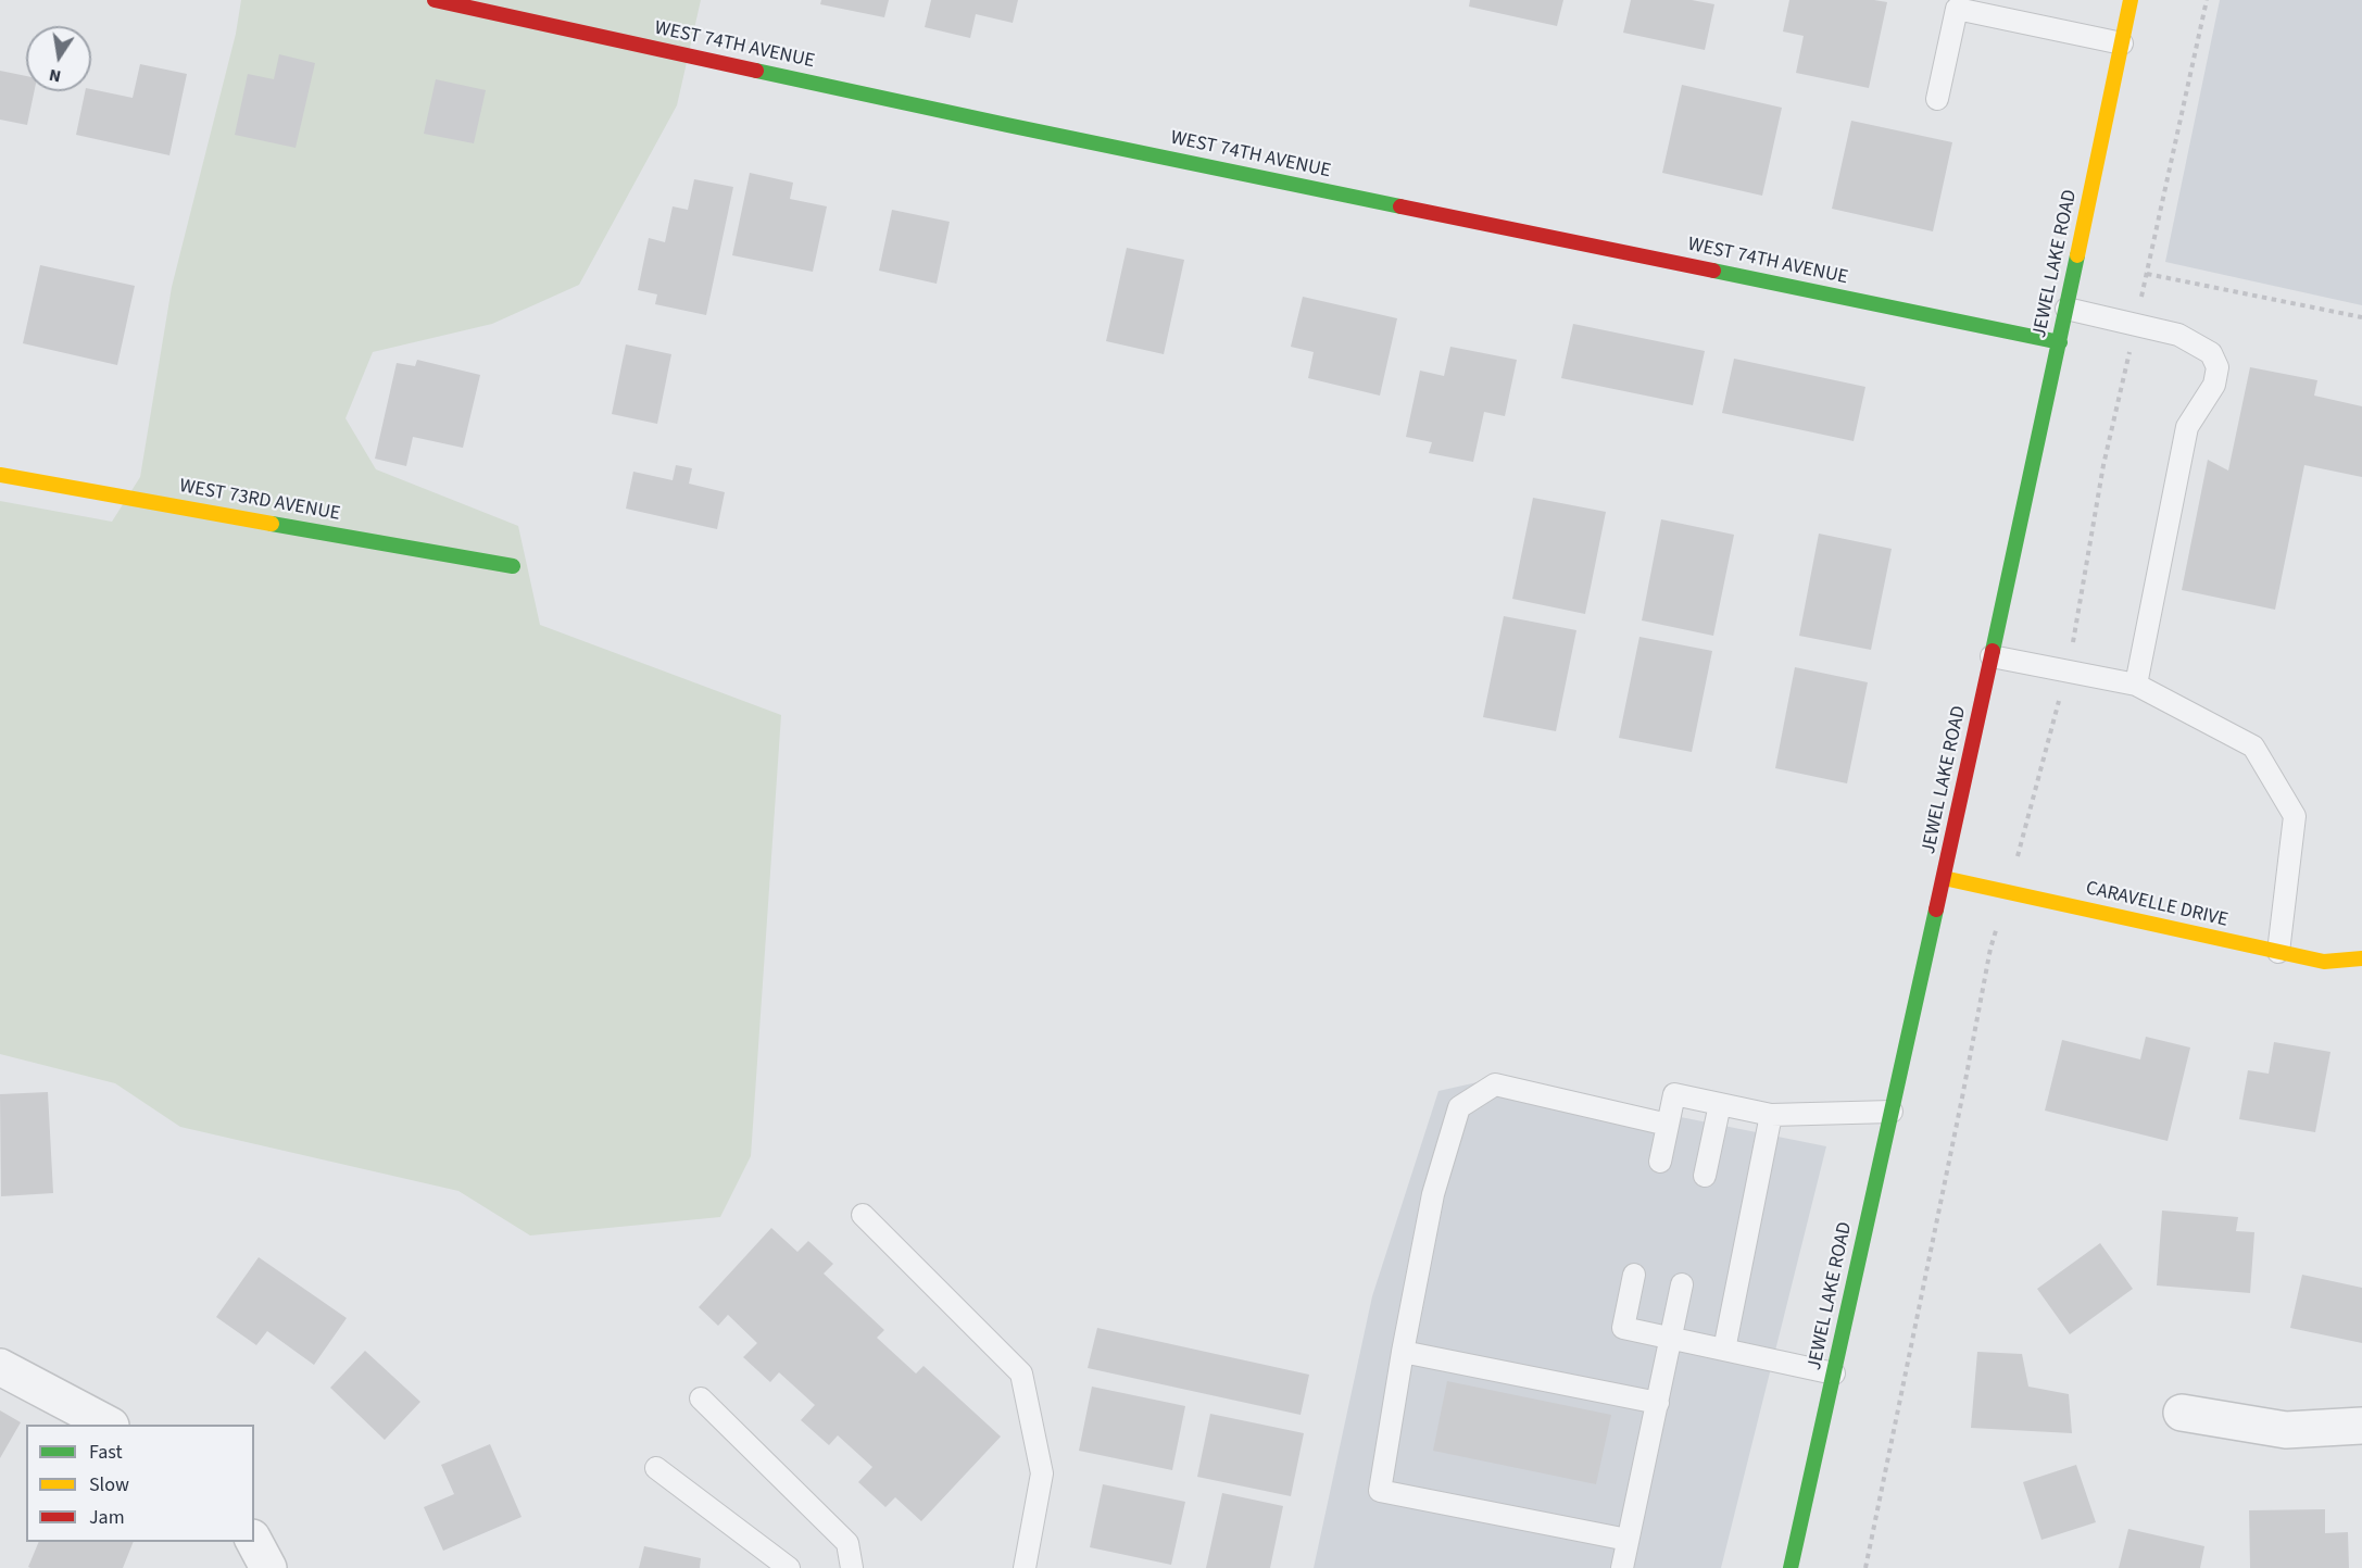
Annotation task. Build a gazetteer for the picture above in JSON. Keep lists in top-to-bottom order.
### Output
{
  "streets": {
    "street": [
      "WEST 74TH AVENUE",
      "JEWEL LAKE ROAD",
      "WEST 73RD AVENUE",
      "CARAVELLE DRIVE"
    ]
  },
  "crossings": [
    ["WEST 74TH AVENUE", "JEWEL LAKE ROAD"],
    ["JEWEL LAKE ROAD", "CARAVELLE DRIVE"]
  ],
  "legend": ["Fast", "Slow", "Jam"],
  "north": "bottom"
}
